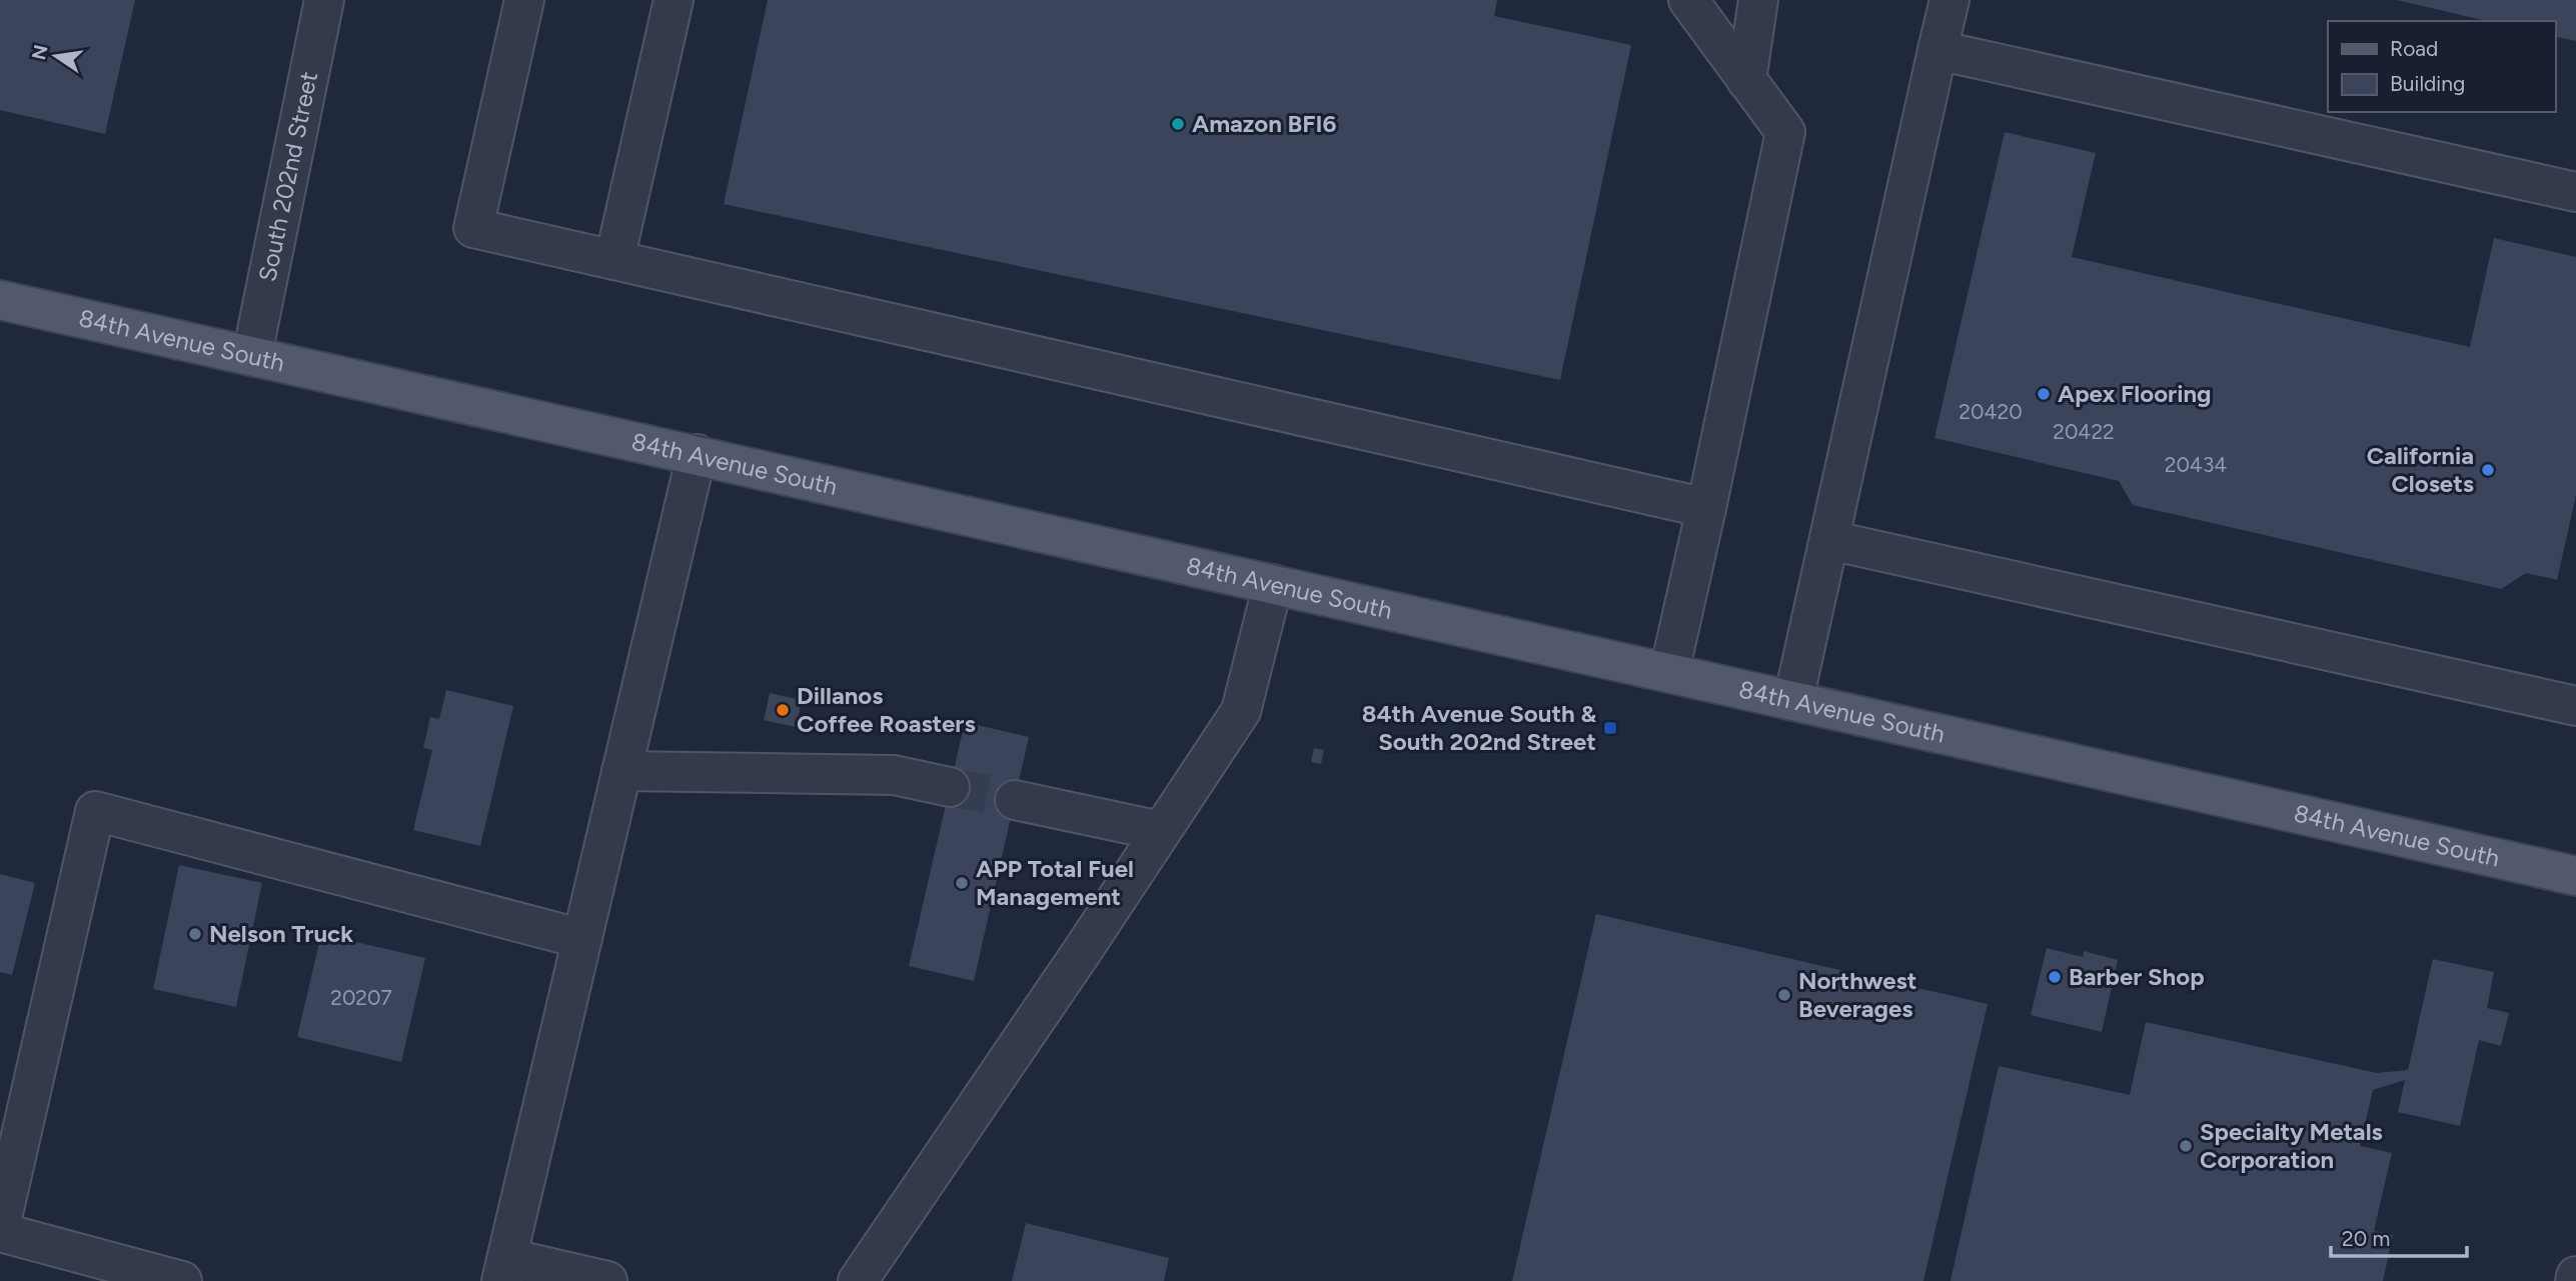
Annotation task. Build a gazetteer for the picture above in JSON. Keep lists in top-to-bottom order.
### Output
{
  "streets": {
    "main road": ["84th Avenue South"],
    "street": ["South 202nd Street"]
  },
  "crossings": [
    ["South 202nd Street", "84th Avenue South"]
  ],
  "places": {
    "other": [
      "Amazon BFI6",
      "Apex Flooring",
      "California Closets",
      "Dillanos Coffee Roasters",
      "APP Total Fuel Management",
      "Nelson Truck",
      "Barber Shop",
      "Northwest Beverages",
      "Specialty Metals Corporation"
    ],
    "transit": ["84th Avenue South & South 202nd Street"]
  },
  "house_numbers": [
    "20420",
    "20422",
    "20434",
    "20207"
  ],
  "legend": ["Road", "Building"],
  "scale_bar": "20 m",
  "north": "left"
}
